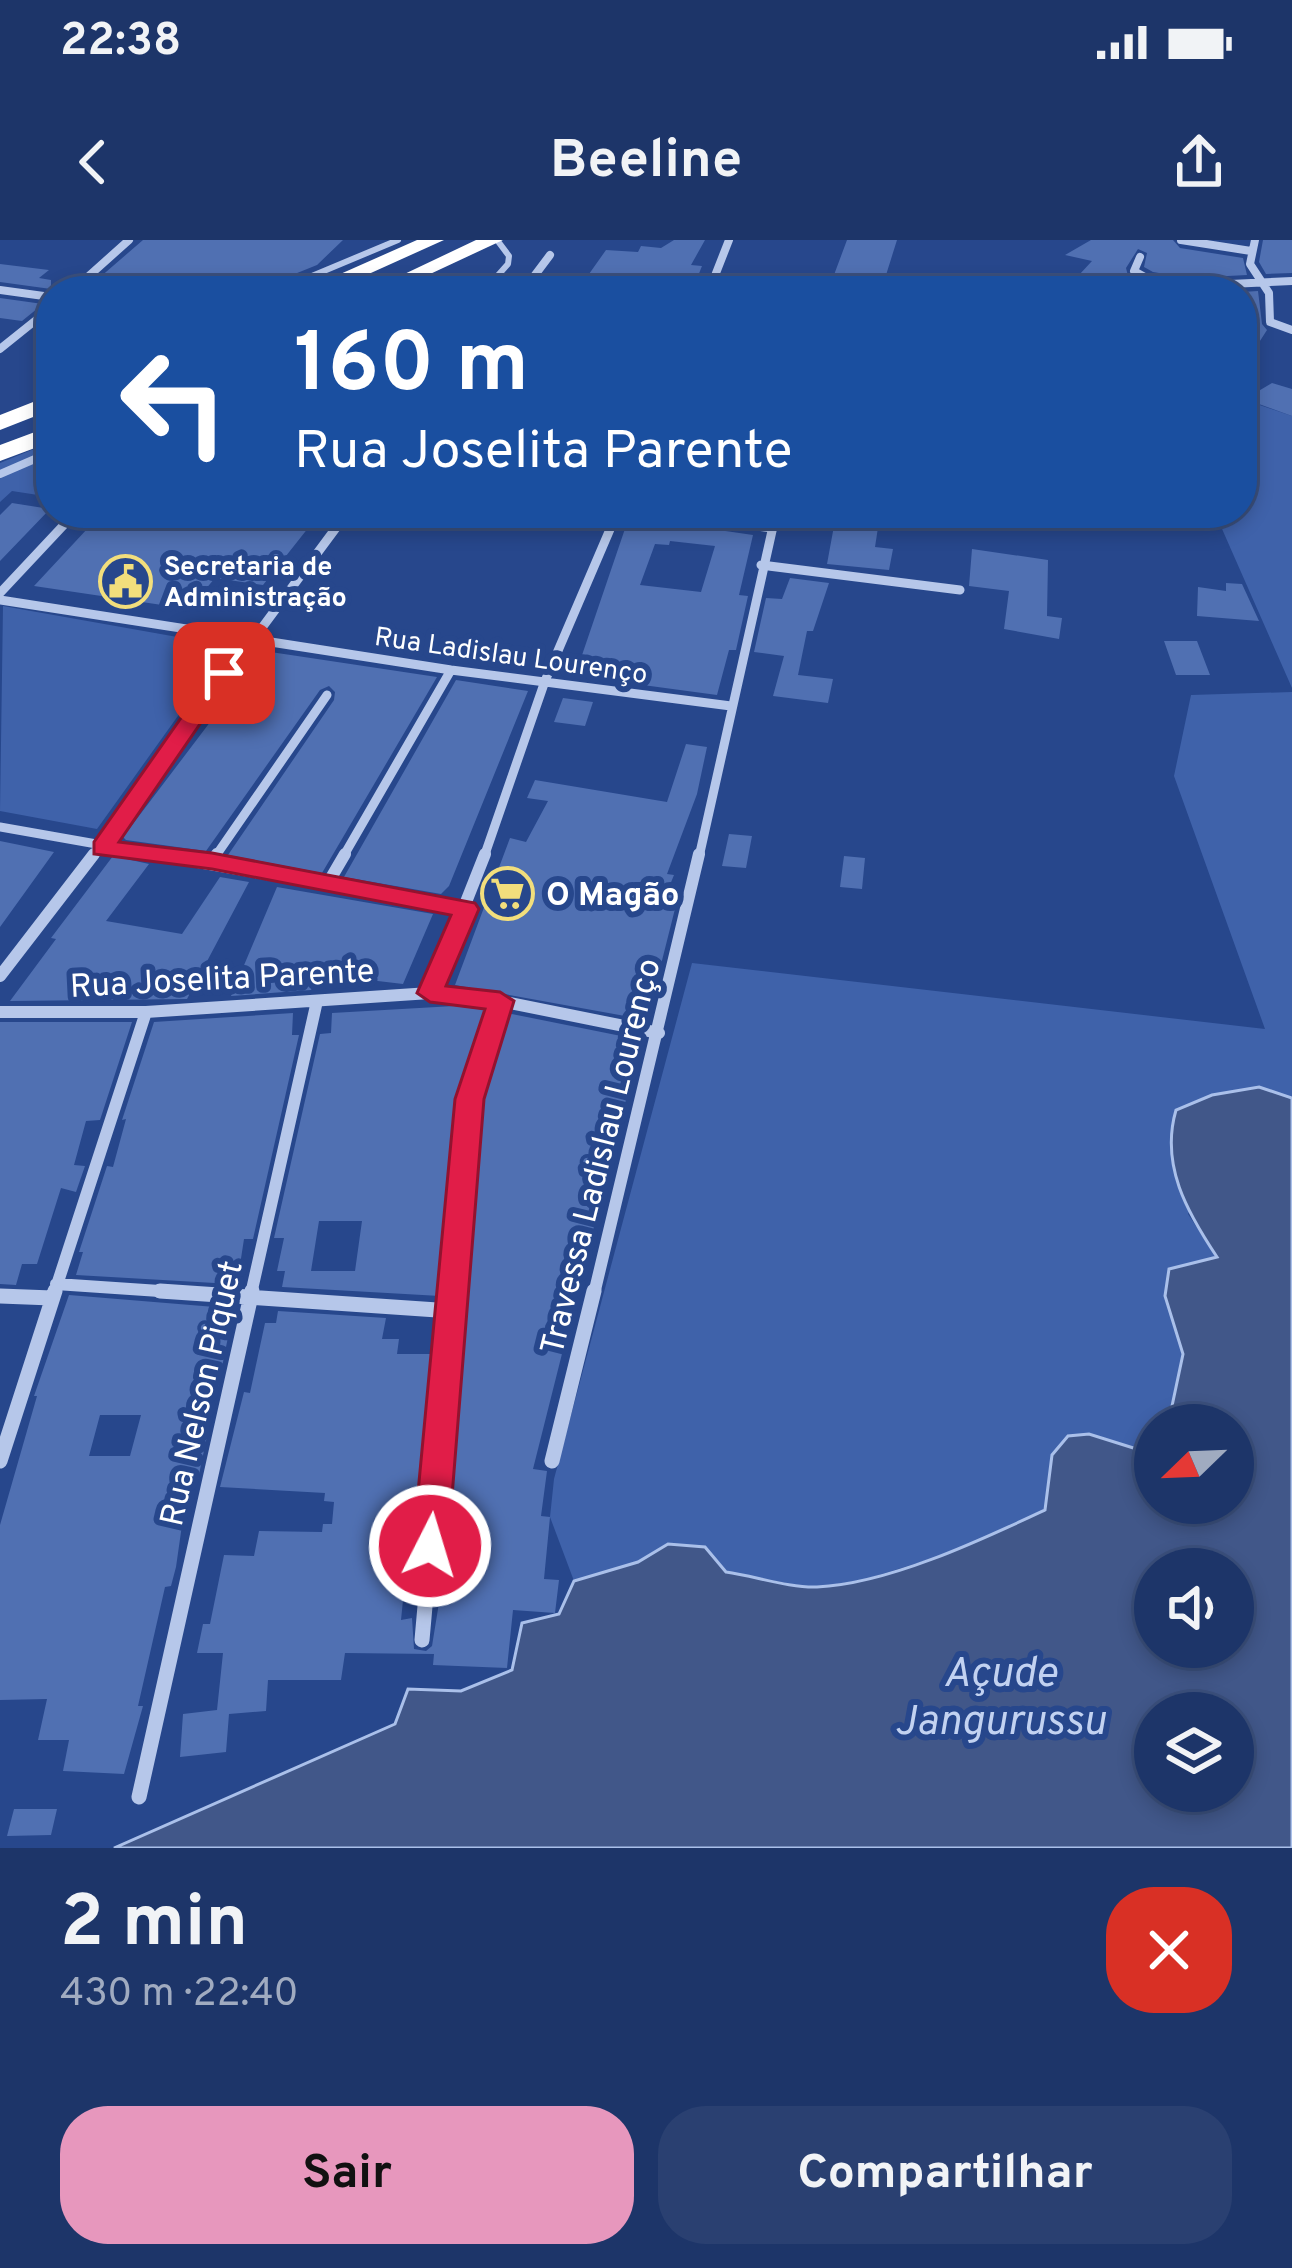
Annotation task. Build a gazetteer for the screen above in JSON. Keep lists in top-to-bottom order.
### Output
{
  "streets": {
    "street": [
      "Rua Ladislau Lourenço",
      "Rua Joselita Parente",
      "Travessa Ladislau Lourenço",
      "Rua Nelson Piquet"
    ]
  },
  "crossings": [
    ["Rua Ladislau Lourenço", "Travessa Ladislau Lourenço"],
    ["Rua Joselita Parente", "Travessa Ladislau Lourenço"],
    ["Rua Joselita Parente", "Rua Nelson Piquet"]
  ],
  "water": ["Açude Jangurussu"],
  "places": {
    "public building": ["Secretaria de Administração"],
    "supermarket": ["O Magão"]
  },
  "north": "bottom left",
  "page": {
    "status": "22:38",
    "header": "Beeline",
    "turn": ["160 m", "Rua Joselita Parente"],
    "heading": ["2 min", "430 m · 22:40"],
    "buttons": ["Sair", "Compartilhar"]
  }
}
